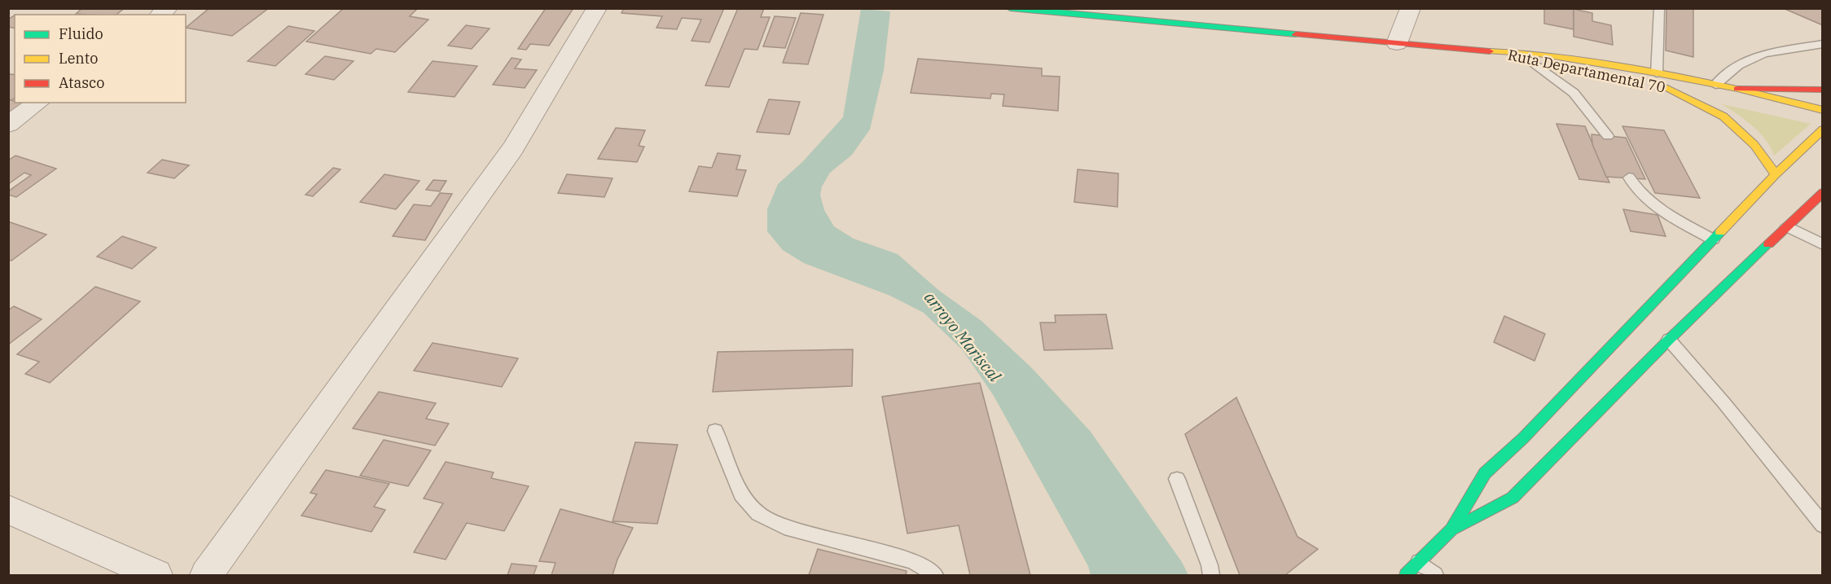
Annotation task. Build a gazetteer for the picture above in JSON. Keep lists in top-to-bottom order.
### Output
{
  "streets": {
    "main road": ["Ruta Departamental 70"]
  },
  "water": ["arroyo Mariscal"],
  "legend": ["Fluido", "Lento", "Atasco"]
}
